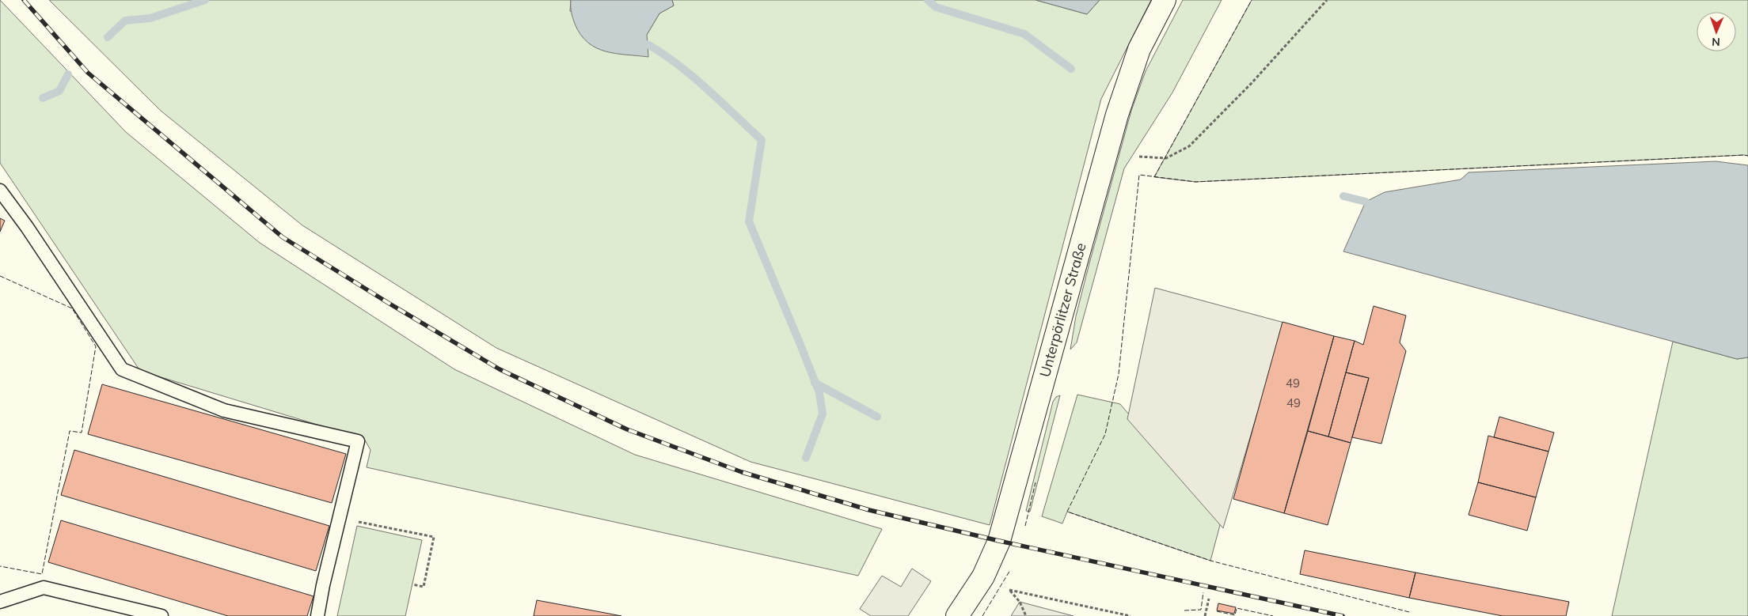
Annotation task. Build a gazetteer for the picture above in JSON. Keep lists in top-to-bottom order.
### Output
{
  "streets": {
    "street": ["Unterpörlitzer Straße"]
  },
  "house_numbers": ["49", "49"],
  "north": "bottom"
}
